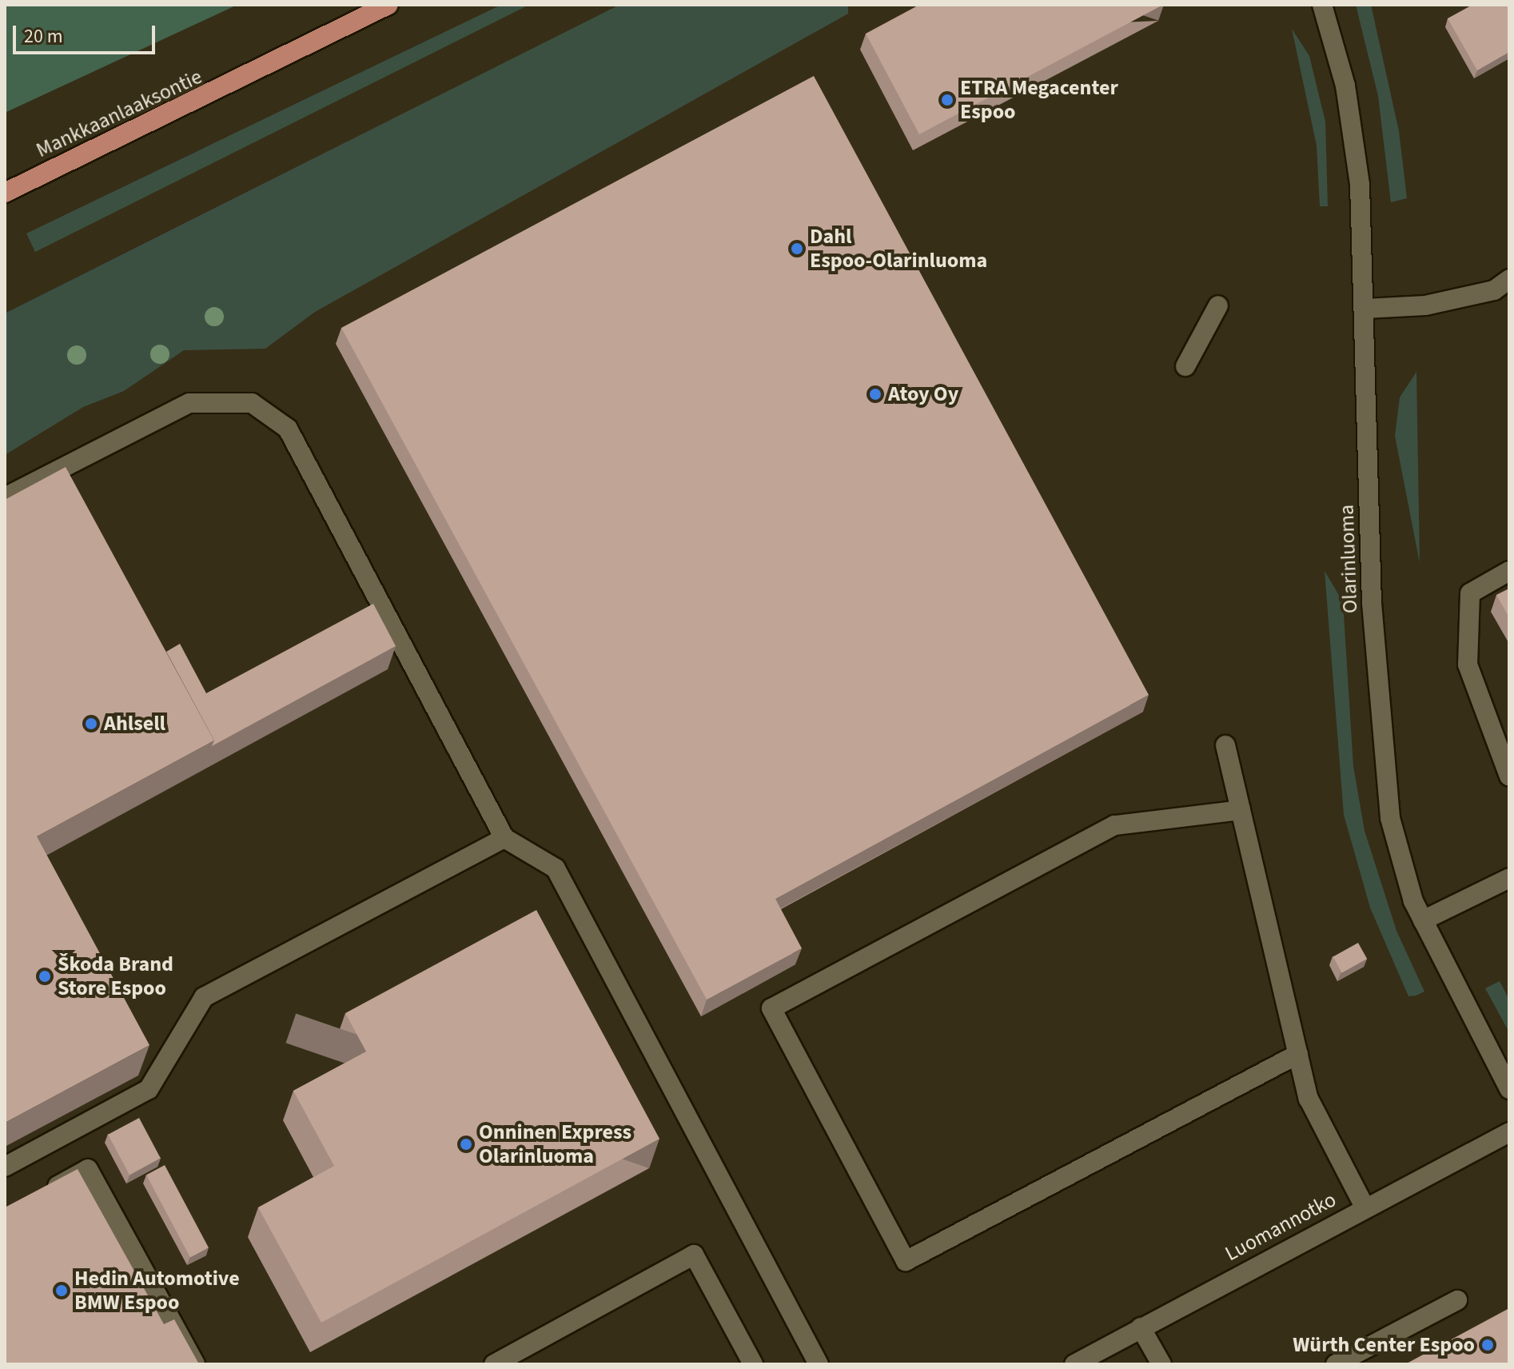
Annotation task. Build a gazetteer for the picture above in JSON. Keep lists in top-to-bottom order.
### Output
{
  "streets": {
    "main road": ["Mankkaanlaaksontie", "Olarinluoma", "Luomannotko"]
  },
  "places": [
    "ETRA Megacenter Espoo",
    "Dahl Espoo-Olarinluoma",
    "Atoy Oy",
    "Ahlsell",
    "Škoda Brand Store Espoo",
    "Onninen Express Olarinluoma",
    "Hedin Automotive BMW Espoo",
    "Würth Center Espoo"
  ],
  "scale_bar": "20 m"
}
